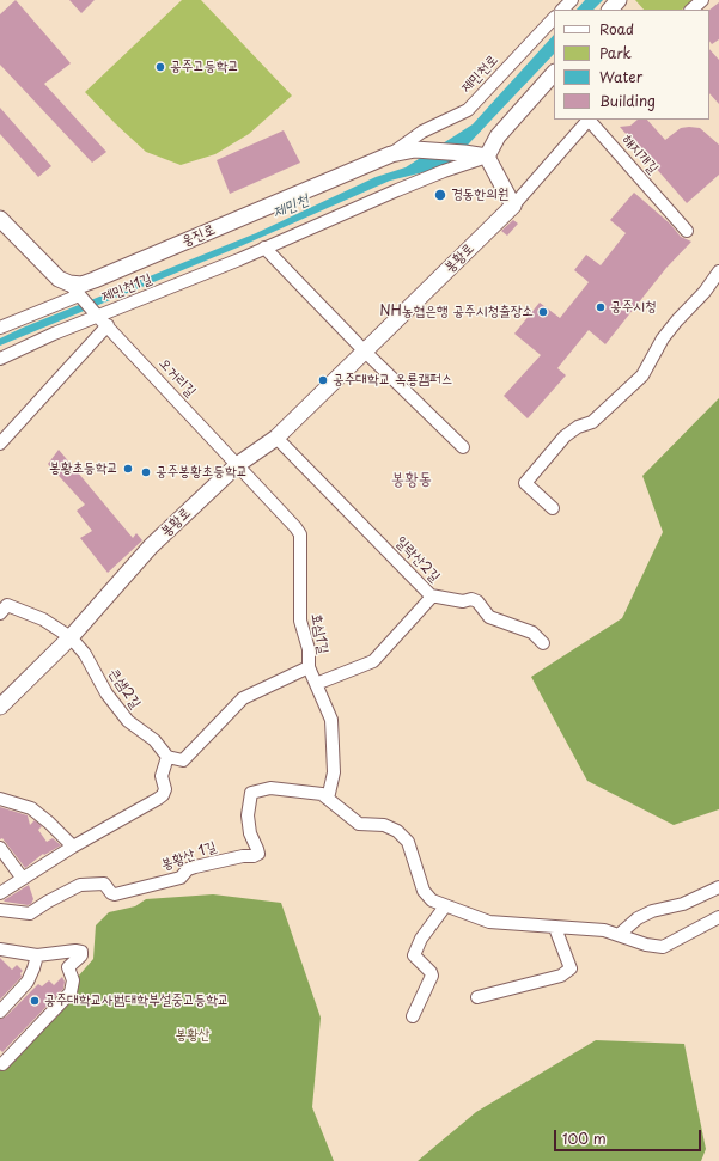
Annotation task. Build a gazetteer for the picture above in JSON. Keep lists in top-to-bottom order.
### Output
{
  "streets": {
    "main road": ["웅진로", "봉황로"],
    "street": [
      "제민천로",
      "해지개길",
      "제민천1길",
      "오거리길",
      "일락산2길",
      "효심1길",
      "큰샘2길",
      "봉황산 1길"
    ]
  },
  "crossings": [
    ["제민천로", "웅진로"],
    ["해지개길", "봉황로"],
    ["웅진로", "제민천1길"],
    ["웅진로", "오거리길"],
    ["봉황로", "오거리길"],
    ["봉황로", "일락산2길"],
    ["봉황로", "효심1길"],
    ["봉황로", "큰샘2길"],
    ["제민천1길", "오거리길"],
    ["오거리길", "효심1길"],
    ["일락산2길", "효심1길"],
    ["효심1길", "봉황산 1길"]
  ],
  "districts": ["봉황동"],
  "water": ["제민천"],
  "parks": ["봉황산"],
  "places": [
    "공주고등학교",
    "경동한의원",
    "공주시청",
    "NH농협은행 공주시청출장소",
    "공주대학교 옥룡캠퍼스",
    "봉황초등학교",
    "공주봉황초등학교",
    "공주대학교사범대학부설중고등학교"
  ],
  "legend": [
    "Road",
    "Park",
    "Water",
    "Building"
  ],
  "scale_bar": "100 m"
}
